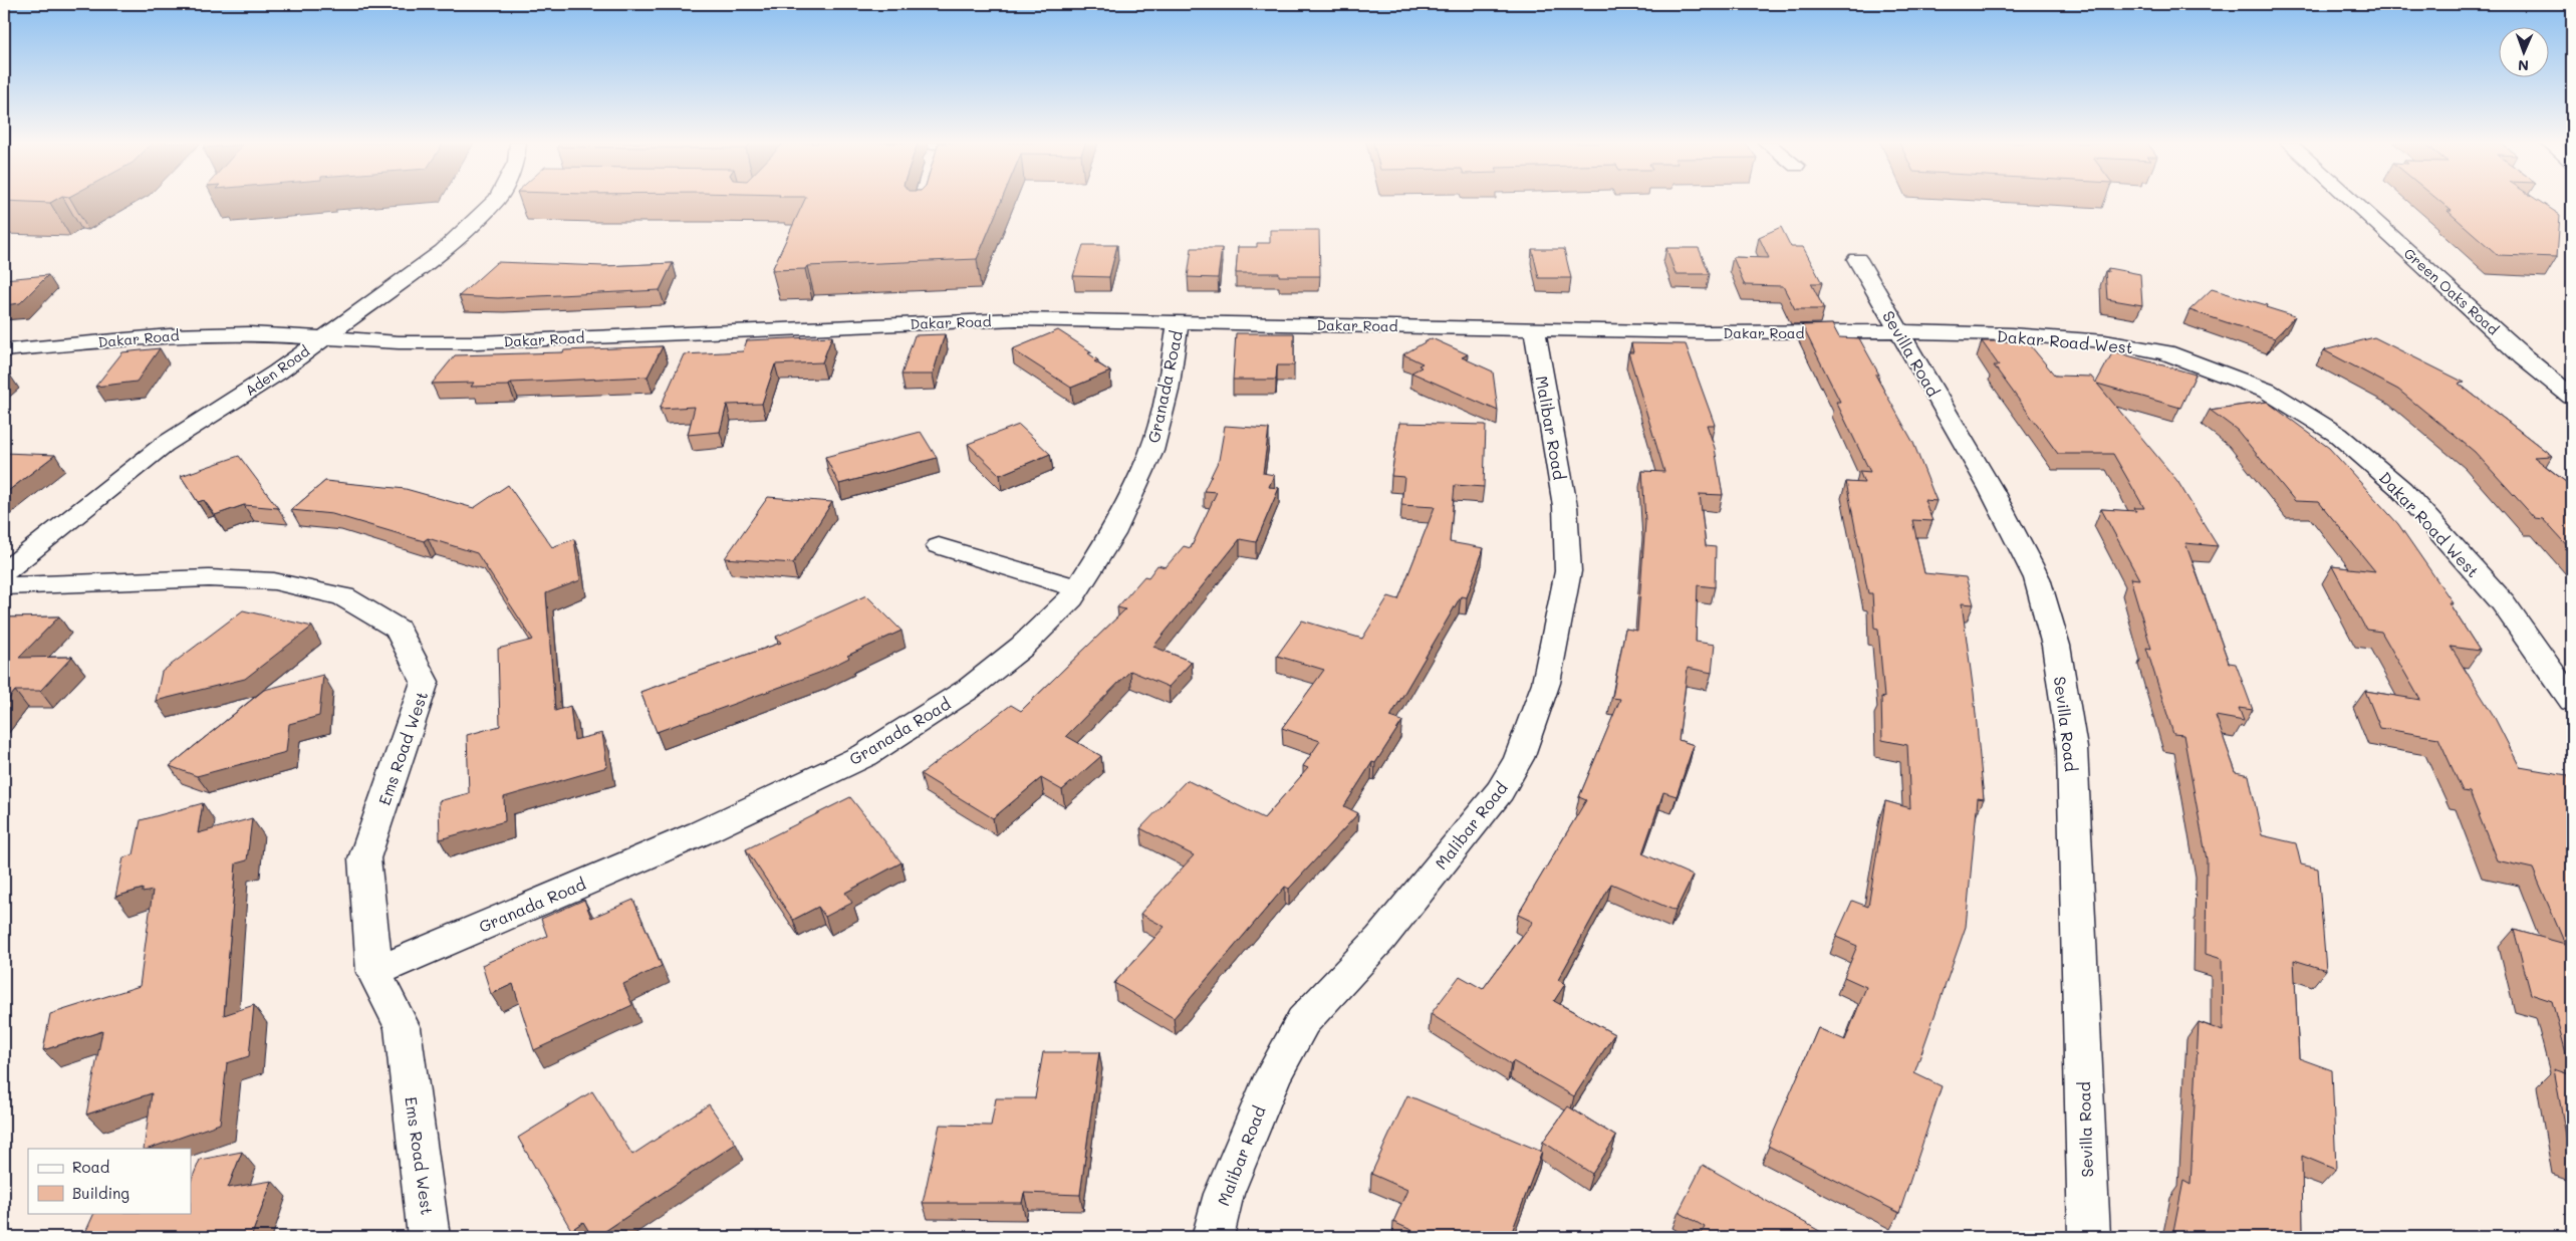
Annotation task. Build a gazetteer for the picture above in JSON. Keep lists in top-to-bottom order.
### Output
{
  "streets": {
    "street": [
      "Green Oaks Road",
      "Dakar Road",
      "Dakar Road West",
      "Sevilla Road",
      "Aden Road",
      "Granada Road",
      "Malibar Road",
      "Ems Road West"
    ]
  },
  "crossings": [
    ["Dakar Road", "Dakar Road West"],
    ["Dakar Road", "Sevilla Road"],
    ["Dakar Road", "Aden Road"],
    ["Dakar Road", "Granada Road"],
    ["Dakar Road", "Malibar Road"],
    ["Dakar Road West", "Sevilla Road"],
    ["Granada Road", "Ems Road West"]
  ],
  "legend": ["Road", "Building"],
  "north": "bottom"
}
